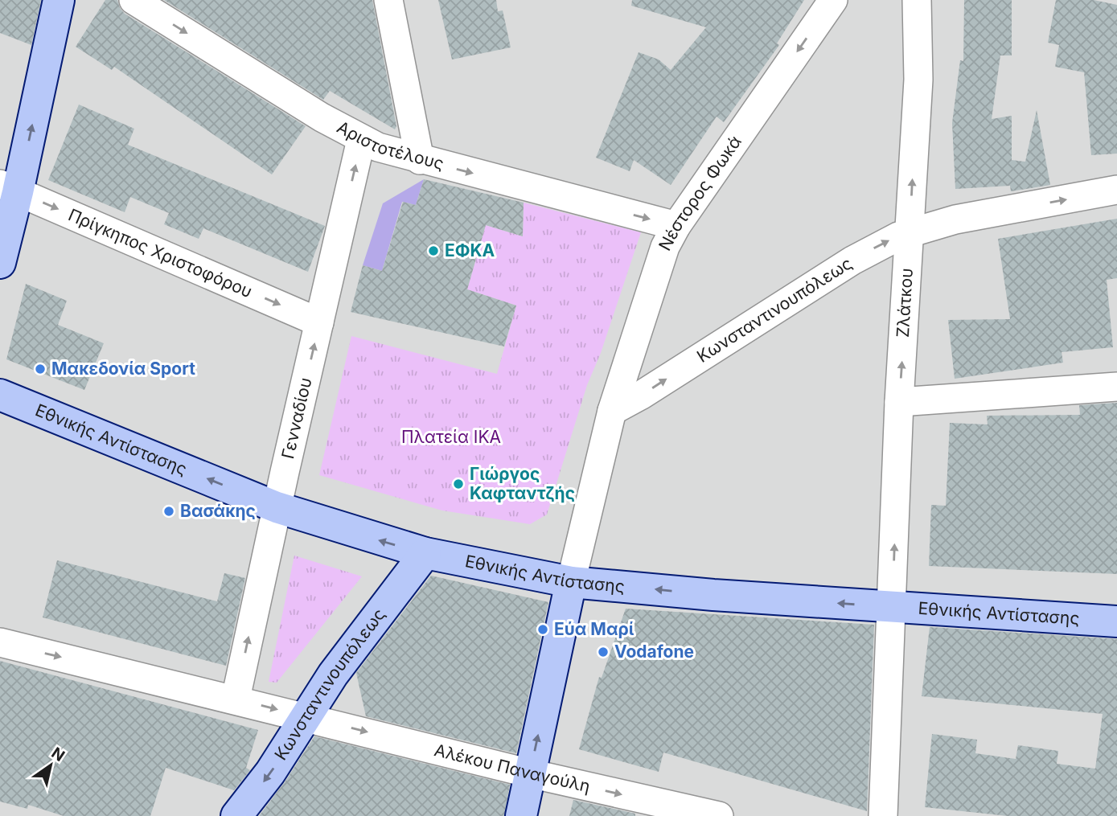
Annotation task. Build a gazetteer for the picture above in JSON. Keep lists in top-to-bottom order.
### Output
{
  "streets": {
    "main road": ["Κωνσταντινουπόλεως", "Εθνικής Αντίστασης"],
    "street": [
      "Αριστοτέλους",
      "Νέστορος Φωκά",
      "Πρίγκηπος Χριστοφόρου",
      "Ζλάτκου",
      "Γενναδίου",
      "Αλέκου Παναγούλη"
    ]
  },
  "crossings": [
    ["Αριστοτέλους", "Νέστορος Φωκά"],
    ["Αριστοτέλους", "Γενναδίου"],
    ["Νέστορος Φωκά", "Κωνσταντινουπόλεως"],
    ["Πρίγκηπος Χριστοφόρου", "Γενναδίου"],
    ["Ζλάτκου", "Κωνσταντινουπόλεως"],
    ["Ζλάτκου", "Εθνικής Αντίστασης"],
    ["Κωνσταντινουπόλεως", "Εθνικής Αντίστασης"],
    ["Κωνσταντινουπόλεως", "Αλέκου Παναγούλη"],
    ["Γενναδίου", "Εθνικής Αντίστασης"],
    ["Γενναδίου", "Αλέκου Παναγούλη"]
  ],
  "one_way": [
    "Αριστοτέλους",
    "Νέστορος Φωκά",
    "Πρίγκηπος Χριστοφόρου",
    "Ζλάτκου",
    "Γενναδίου",
    "Εθνικής Αντίστασης",
    "Αλέκου Παναγούλη"
  ],
  "parks": ["Πλατεία ΙΚΑ"],
  "places": [
    "ΕΦΚΑ",
    "Μακεδονία Sport",
    "Γιώργος Καφταντζής",
    "Βασάκης",
    "Εύα Μαρί",
    "Vodafone"
  ],
  "north": "top right"
}
